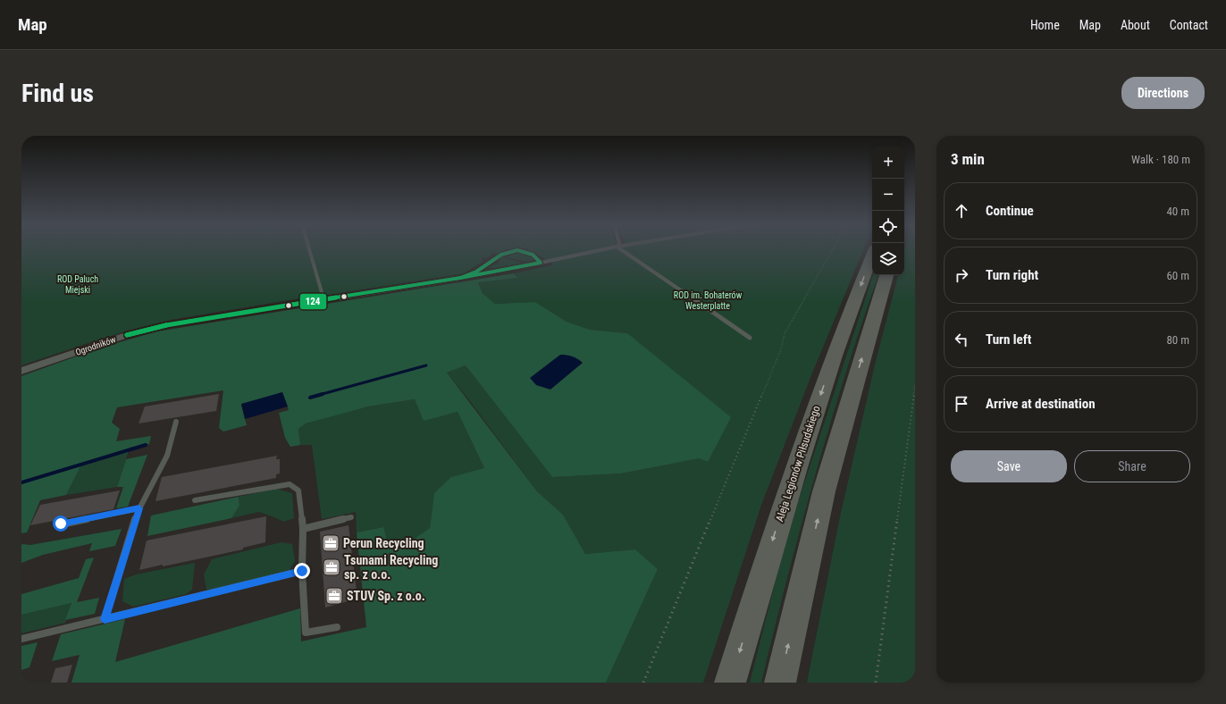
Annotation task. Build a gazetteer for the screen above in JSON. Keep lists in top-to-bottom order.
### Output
{
  "streets": {
    "highway": ["Aleja Legionów Piłsudskiego"],
    "street": ["Ogrodników"]
  },
  "parks": ["ROD Paluch Miejski", "ROD im. Bohaterów Westerplatte"],
  "places": {
    "office": ["Perun Recycling", "Tsunami Recycling sp. z o.o.", "STUV Sp. z o.o."]
  },
  "lines": ["transit line 124"],
  "page": {
    "header": "Map",
    "nav": [
      "Home",
      "Map",
      "About",
      "Contact"
    ],
    "buttons": [
      "Directions",
      ["Save", "Share"]
    ],
    "title": "Find us",
    "heading": ["3 min", "Walk · 180 m"],
    "map_buttons": ["+", "−"],
    "list": [
      ["Continue", "40 m"],
      ["Turn right", "60 m"],
      ["Turn left", "80 m"],
      "Arrive at destination"
    ]
  }
}
